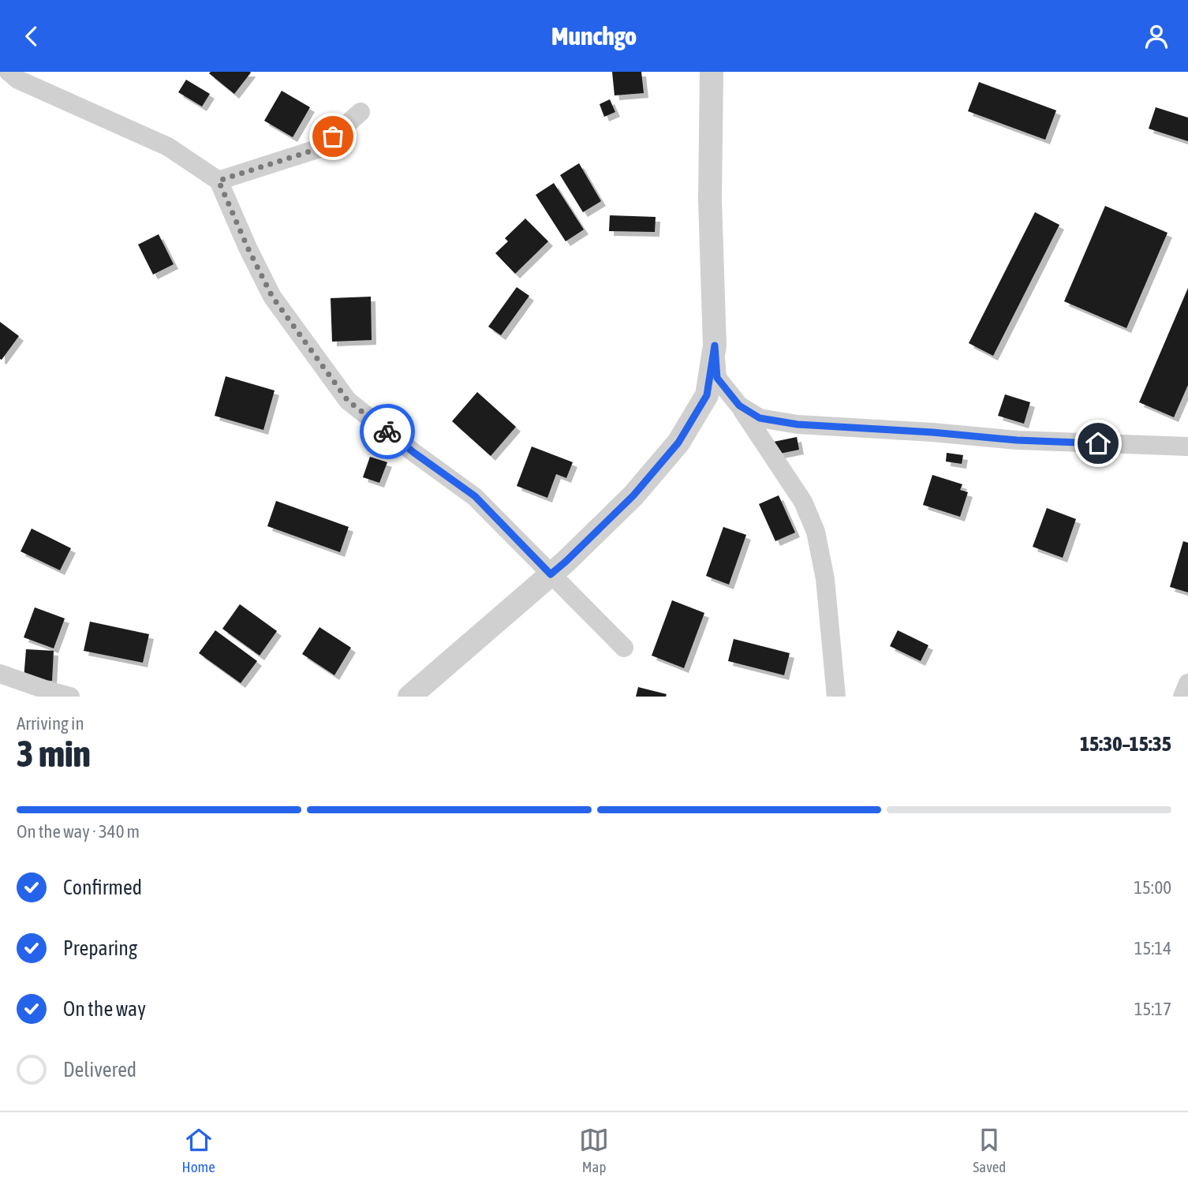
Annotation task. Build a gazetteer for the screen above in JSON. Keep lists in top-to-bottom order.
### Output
{
  "page": {
    "header": "Munchgo",
    "heading": ["3 min", "Arriving in", "15:30–15:35"],
    "bar": "On the way · 340 m",
    "list": [
      ["Confirmed", "15:00"],
      ["Preparing", "15:14"],
      ["On the way", "15:17"],
      "Delivered"
    ],
    "tabs": ["Home", "Map", "Saved"]
  }
}
